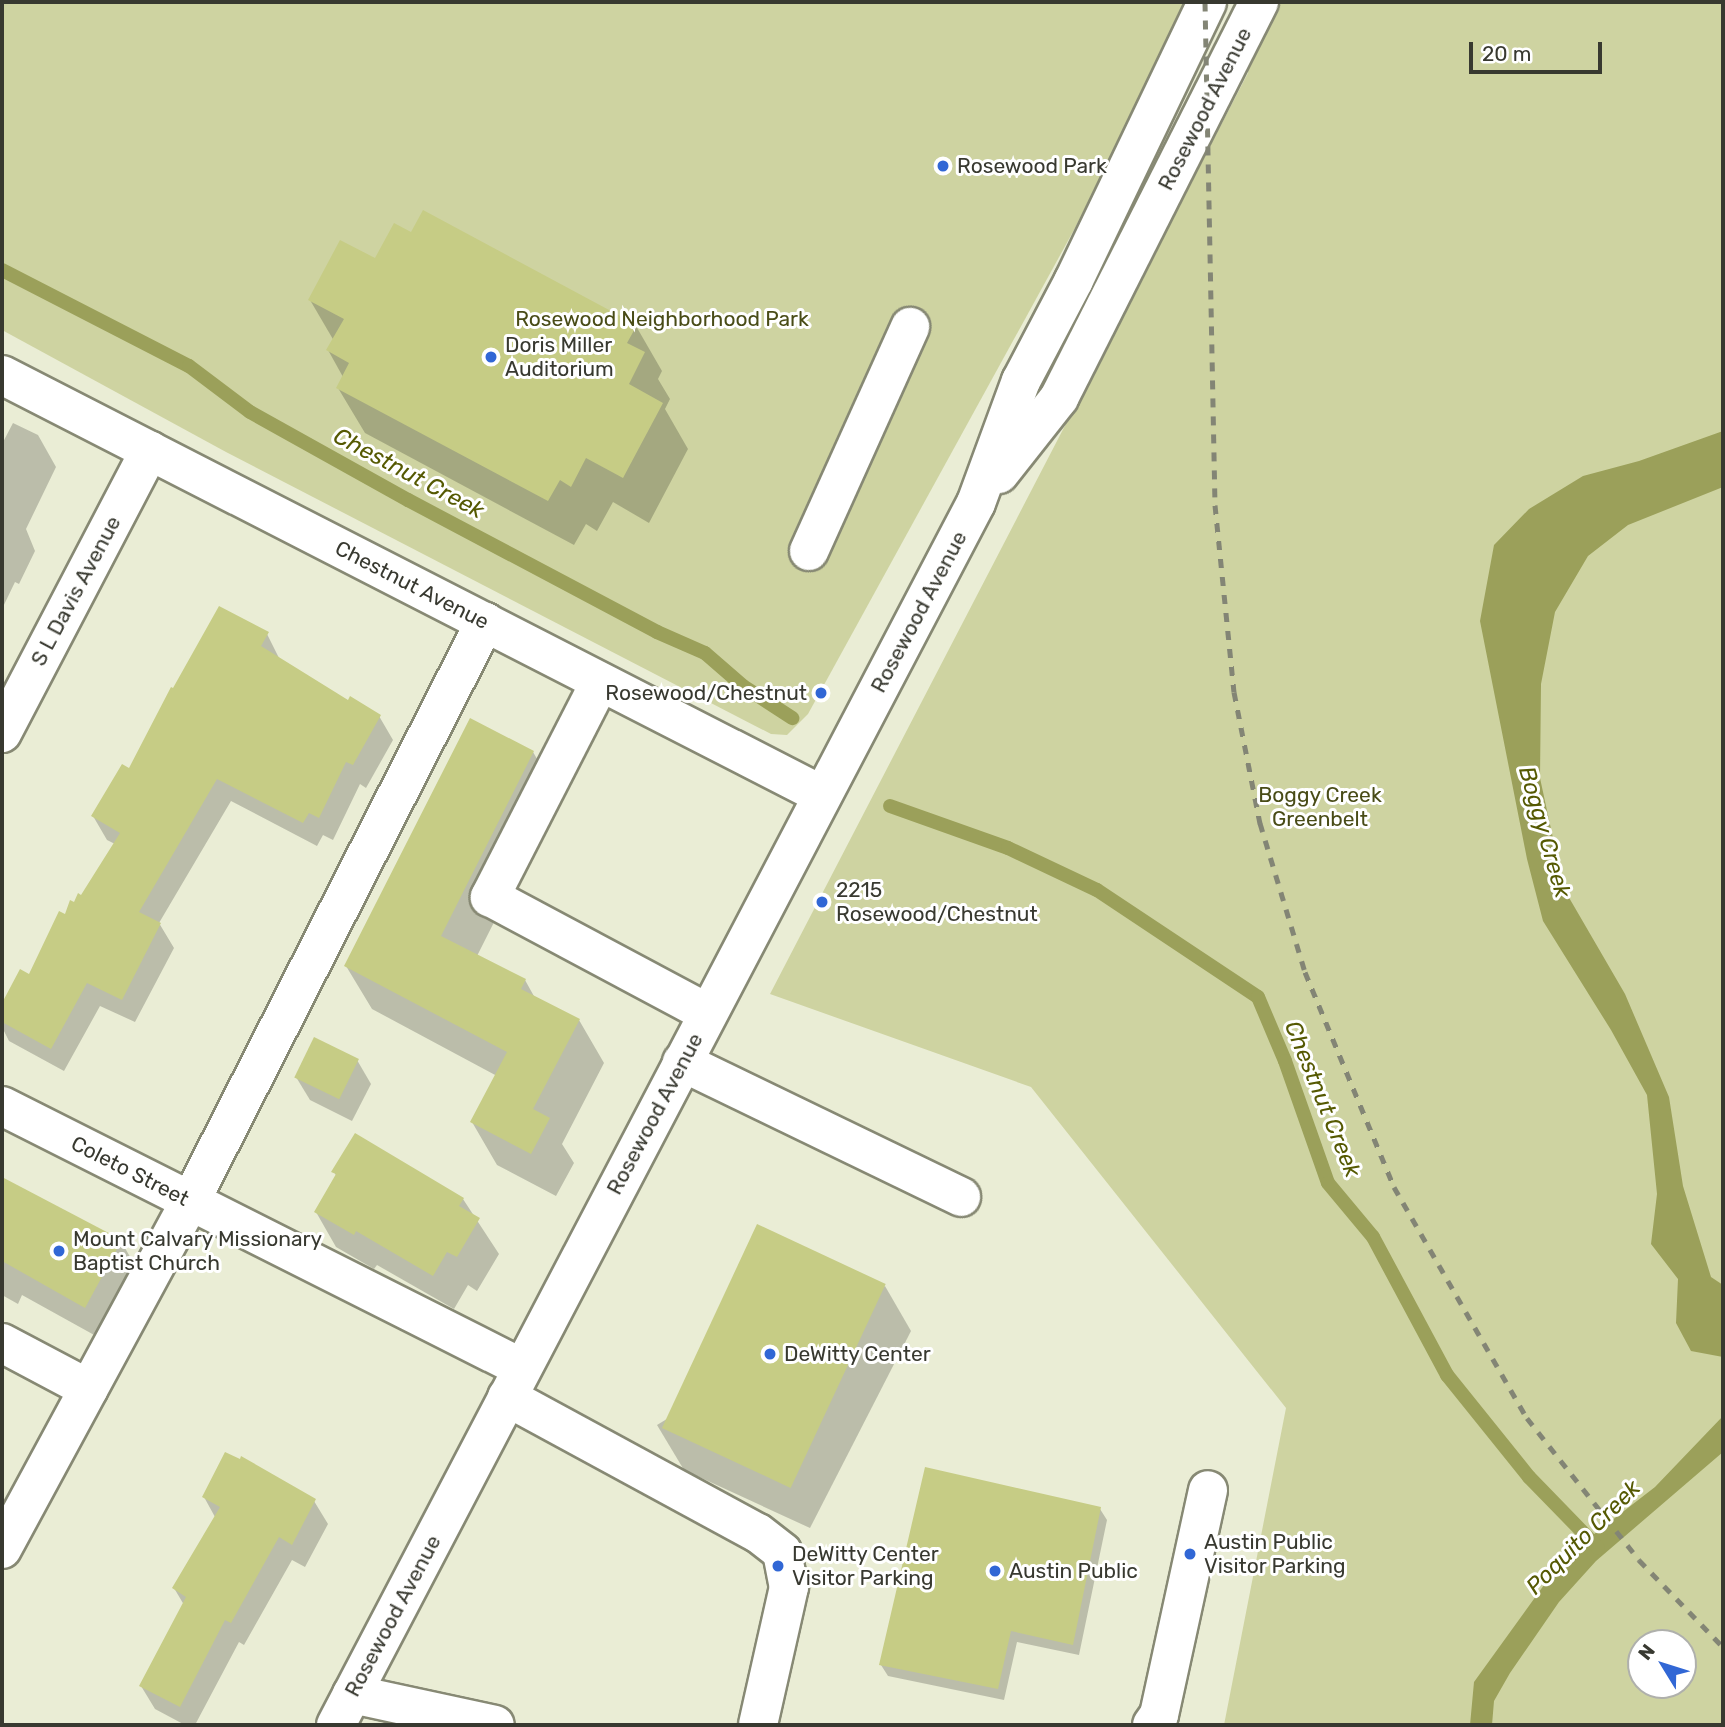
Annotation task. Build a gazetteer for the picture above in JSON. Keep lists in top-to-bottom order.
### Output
{
  "streets": {
    "street": [
      "Rosewood Avenue",
      "Chestnut Avenue",
      "S L Davis Avenue",
      "Coleto Street"
    ]
  },
  "crossings": [
    ["Rosewood Avenue", "Chestnut Avenue"],
    ["Rosewood Avenue", "Coleto Street"],
    ["Chestnut Avenue", "S L Davis Avenue"]
  ],
  "water": ["Chestnut Creek", "Boggy Creek", "Poquito Creek"],
  "parks": ["Rosewood Neighborhood Park", "Boggy Creek Greenbelt"],
  "places": [
    "Rosewood Park",
    "Doris Miller Auditorium",
    "Rosewood/Chestnut",
    "2215 Rosewood/Chestnut",
    "Mount Calvary Missionary Baptist Church",
    "DeWitty Center",
    "Austin Public Visitor Parking",
    "DeWitty Center Visitor Parking",
    "Austin Public"
  ],
  "scale_bar": "20 m",
  "north": "top left"
}
